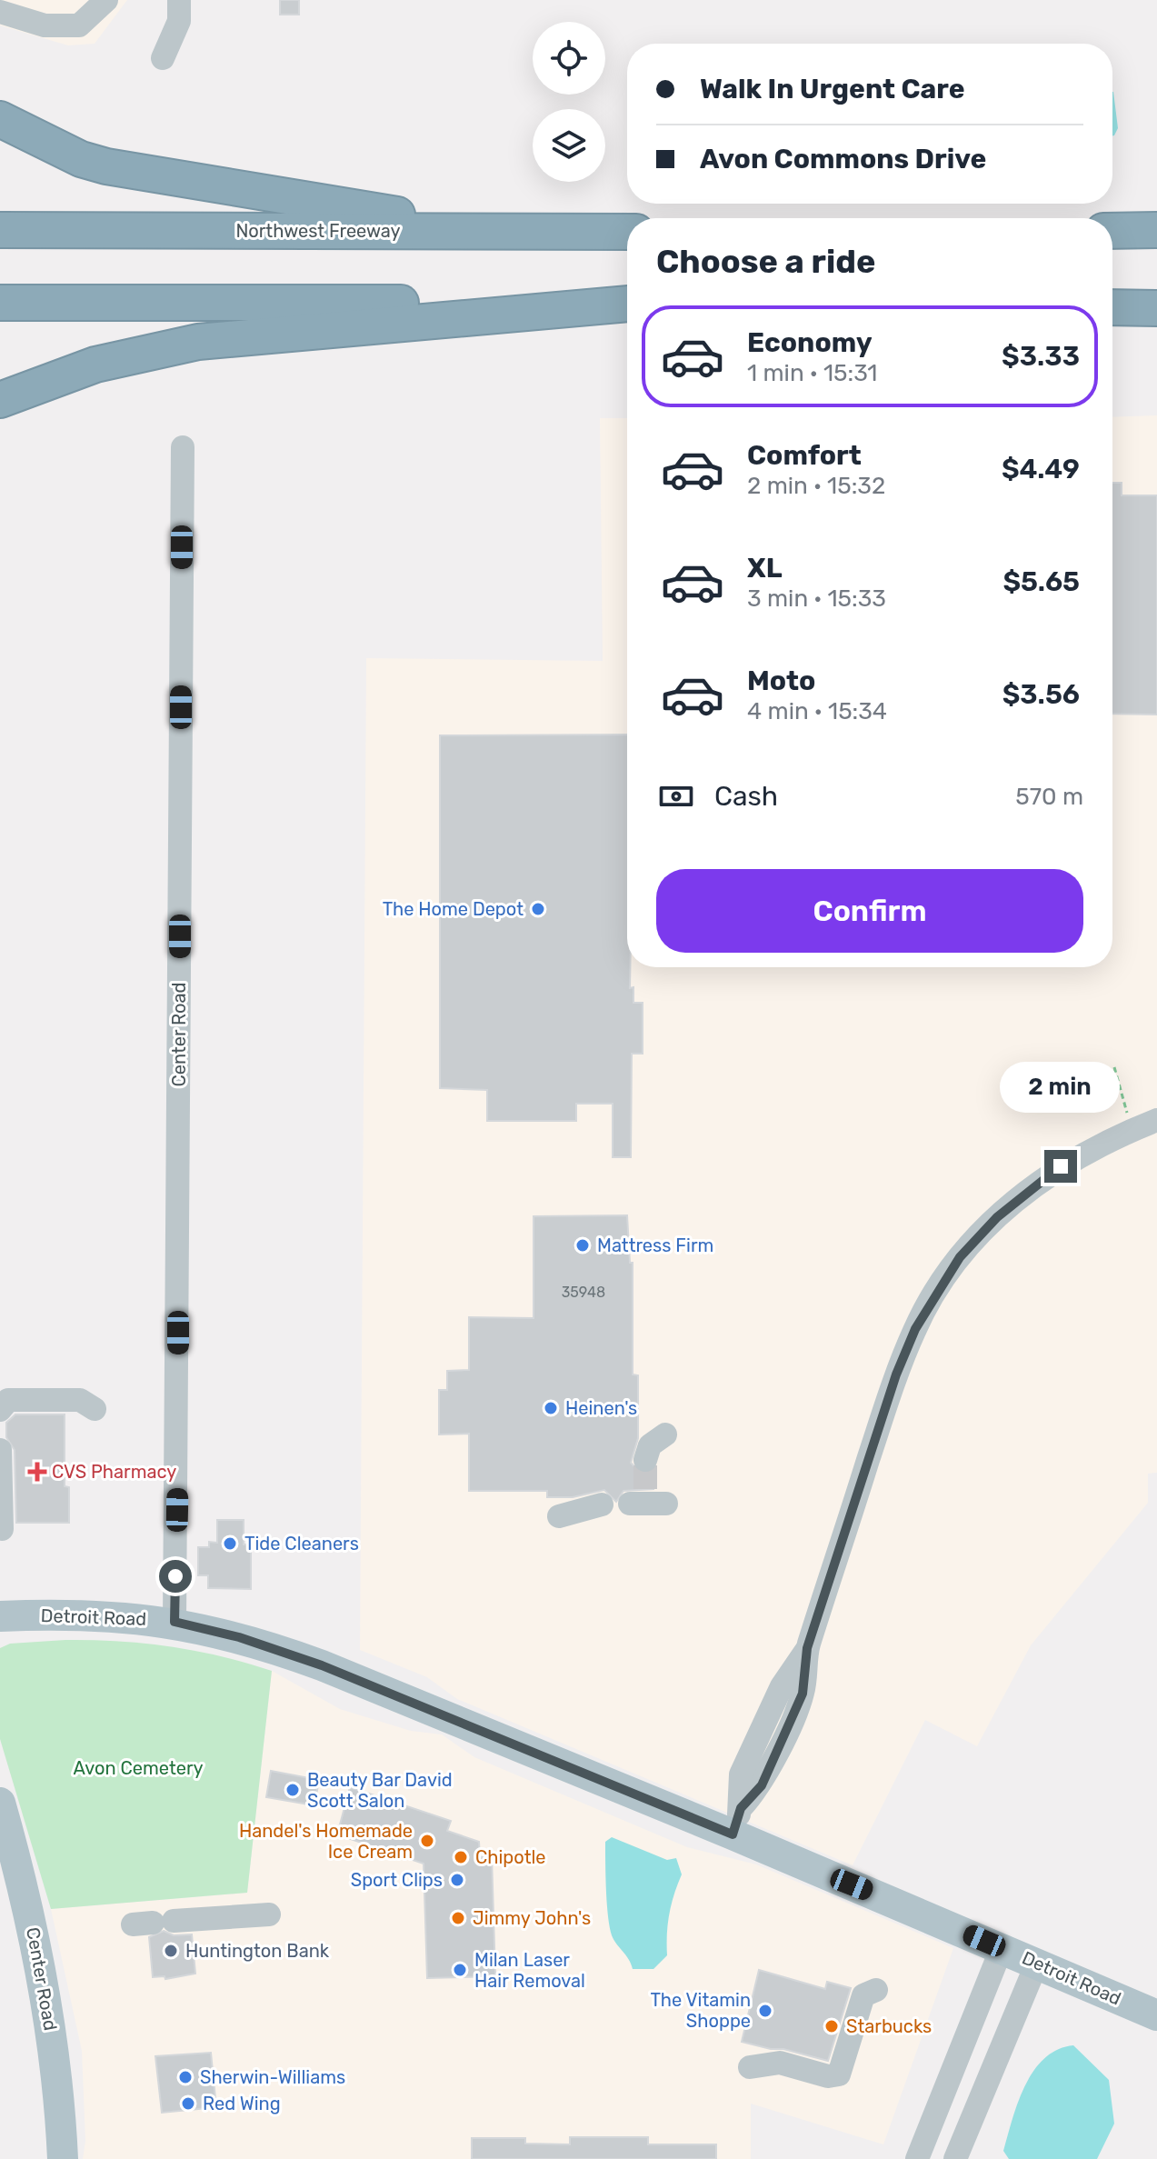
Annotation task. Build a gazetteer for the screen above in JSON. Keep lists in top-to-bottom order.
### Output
{
  "streets": {
    "highway": ["Northwest Freeway"],
    "main road": ["Center Road", "Detroit Road"]
  },
  "crossings": [
    ["Center Road", "Detroit Road"]
  ],
  "parks": ["Avon Cemetery"],
  "places": {
    "other": [
      "The Home Depot",
      "Mattress Firm",
      "Heinen's",
      "Tide Cleaners",
      "Beauty Bar David Scott Salon",
      "Handel's Homemade Ice Cream",
      "Chipotle",
      "Sport Clips",
      "Jimmy John's",
      "Huntington Bank",
      "Milan Laser Hair Removal",
      "The Vitamin Shoppe",
      "Starbucks",
      "Sherwin-Williams",
      "Red Wing"
    ],
    "health": ["CVS Pharmacy"]
  },
  "house_numbers": ["35948"],
  "page": {
    "banner": ["Walk In Urgent Care", "Avon Commons Drive"],
    "heading": "Choose a ride",
    "list": [
      {
        "name": "Economy",
        "note": "1 min · 15:31",
        "value": "$3.33"
      },
      {
        "name": "Comfort",
        "note": "2 min · 15:32",
        "value": "$4.49"
      },
      {
        "name": "XL",
        "note": "3 min · 15:33",
        "value": "$5.65"
      },
      {
        "name": "Moto",
        "note": "4 min · 15:34",
        "value": "$3.56"
      }
    ],
    "pay": ["Cash", "570 m"],
    "buttons": "Confirm",
    "bubble": "2 min"
  }
}
